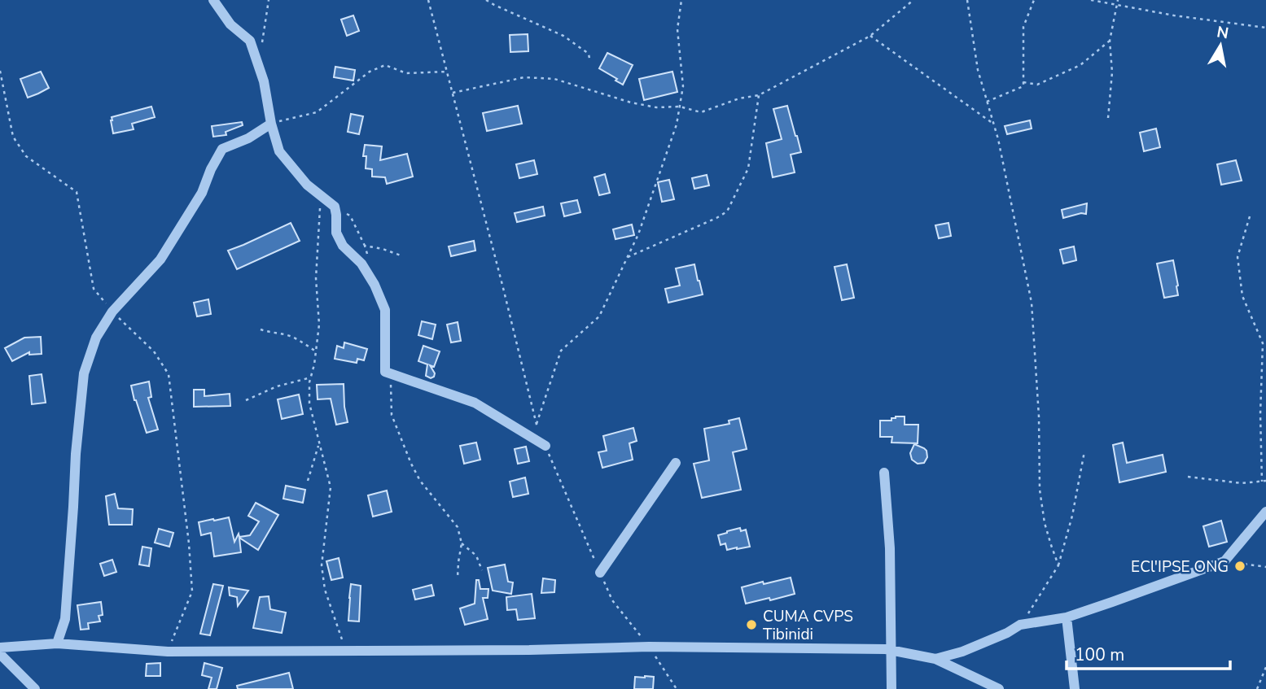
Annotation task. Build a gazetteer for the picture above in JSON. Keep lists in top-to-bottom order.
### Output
{
  "places": ["ECl'IPSE ONG", "CUMA CVPS Tibinidi"],
  "scale_bar": "100 m",
  "north": "top"
}
